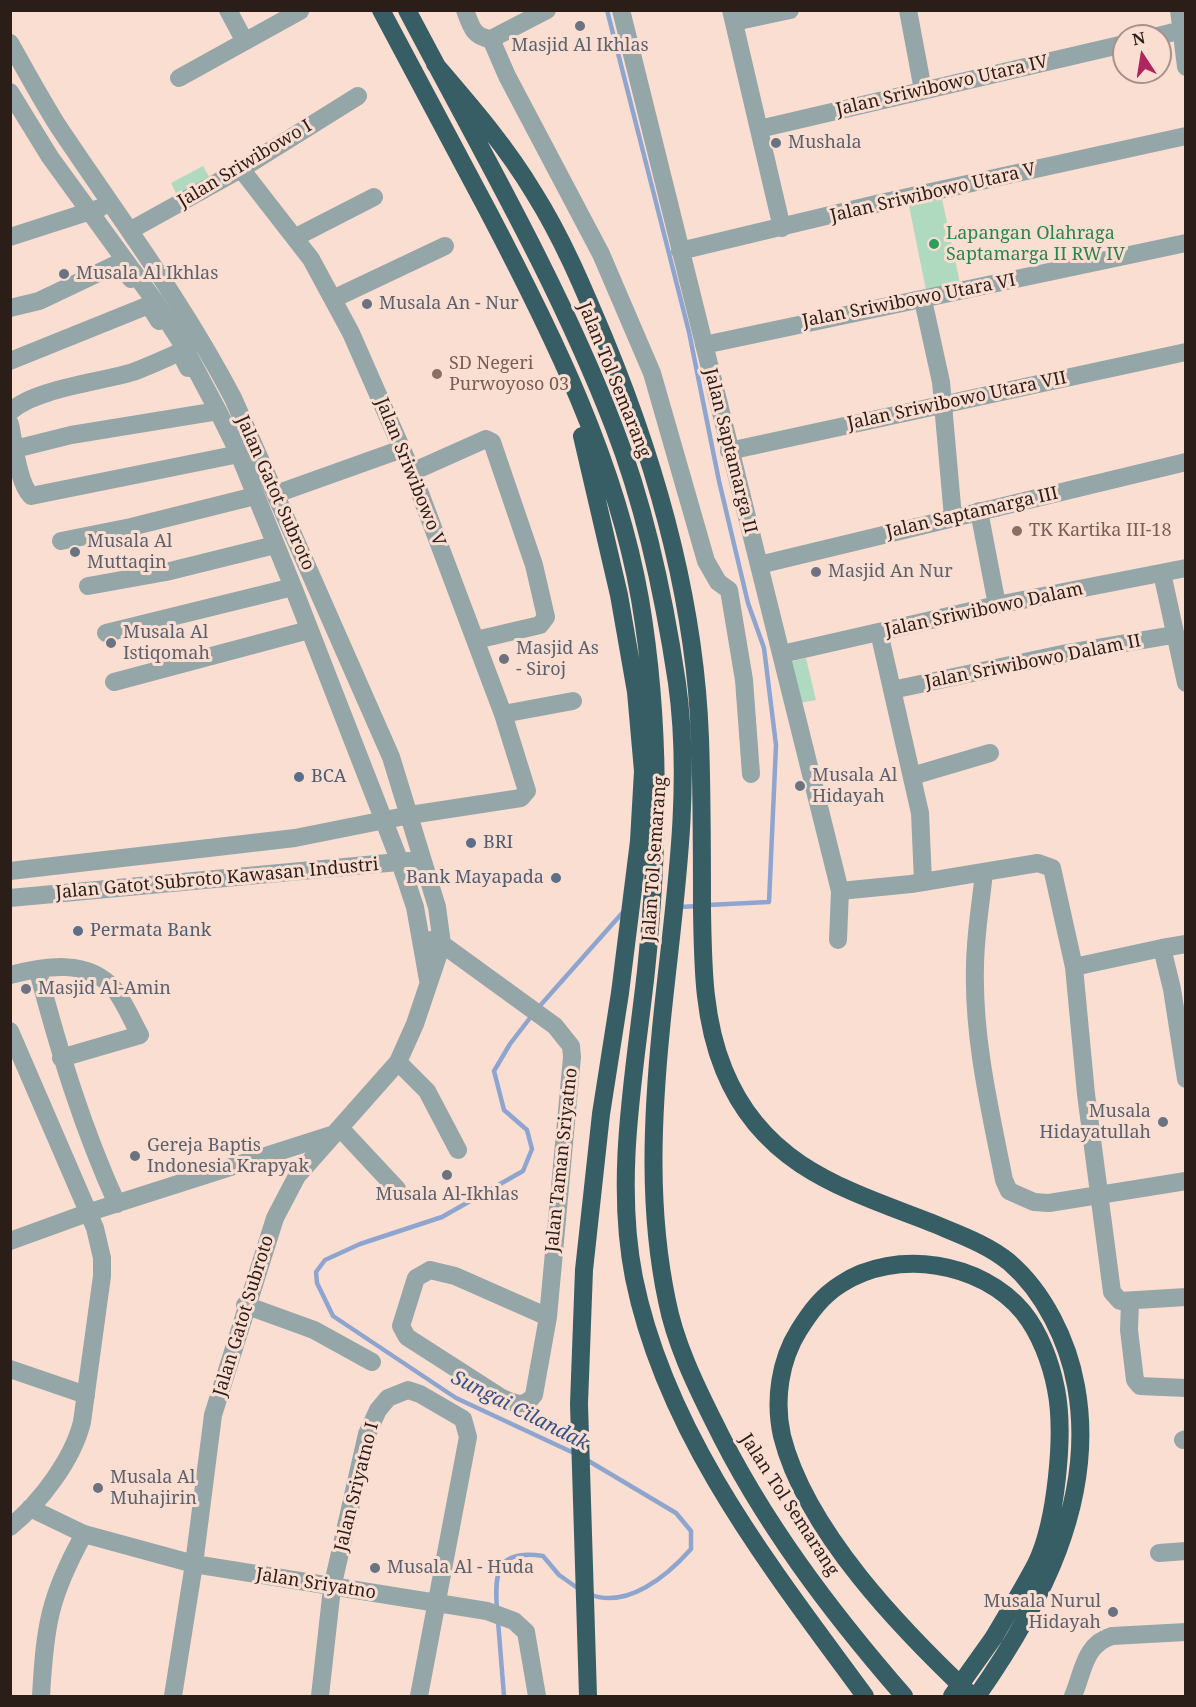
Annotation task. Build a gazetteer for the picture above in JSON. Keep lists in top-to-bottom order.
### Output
{
  "streets": {
    "highway": ["Jalan Tol Semarang"],
    "street": [
      "Jalan Sriwibowo Utara IV",
      "Jalan Sriwibowo I",
      "Jalan Sriwibowo Utara V",
      "Jalan Sriwibowo Utara VI",
      "Jalan Sriwibowo Utara VII",
      "Jalan Saptamarga II",
      "Jalan Sriwibowo V",
      "Jalan Gatot Subroto",
      "Jalan Saptamarga III",
      "Jalan Sriwibowo Dalam",
      "Jalan Sriwibowo Dalam II",
      "Jalan Gatot Subroto Kawasan Industri",
      "Jalan Taman Sriyatno",
      "Jalan Sriyatno I",
      "Jalan Sriyatno"
    ]
  },
  "crossings": [
    ["Jalan Sriwibowo I", "Jalan Sriwibowo V"],
    ["Jalan Sriwibowo I", "Jalan Gatot Subroto"],
    ["Jalan Sriwibowo Utara V", "Jalan Saptamarga II"],
    ["Jalan Sriwibowo Utara VI", "Jalan Saptamarga II"],
    ["Jalan Sriwibowo Utara VII", "Jalan Saptamarga II"],
    ["Jalan Saptamarga II", "Jalan Saptamarga III"],
    ["Jalan Saptamarga II", "Jalan Sriwibowo Dalam"],
    ["Jalan Sriwibowo V", "Jalan Gatot Subroto Kawasan Industri"],
    ["Jalan Gatot Subroto", "Jalan Gatot Subroto Kawasan Industri"],
    ["Jalan Gatot Subroto", "Jalan Taman Sriyatno"],
    ["Jalan Gatot Subroto", "Jalan Sriyatno"],
    ["Jalan Sriyatno I", "Jalan Sriyatno"]
  ],
  "water": ["Sungai Cilandak"],
  "places": [
    "Masjid Al Ikhlas",
    "Mushala",
    "Lapangan Olahraga Saptamarga II RW IV",
    "Musala Al Ikhlas",
    "Musala An - Nur",
    "SD Negeri Purwoyoso 03",
    "TK Kartika III-18",
    "Musala Al Muttaqin",
    "Masjid An Nur",
    "Musala Al Istiqomah",
    "Masjid As - Siroj",
    "BCA",
    "Musala Al Hidayah",
    "BRI",
    "Bank Mayapada",
    "Permata Bank",
    "Masjid Al-Amin",
    "Musala Hidayatullah",
    "Gereja Baptis Indonesia Krapyak",
    "Musala Al-Ikhlas",
    "Musala Al Muhajirin",
    "Musala Al - Huda",
    "Musala Nurul Hidayah"
  ],
  "north": "top"
}
